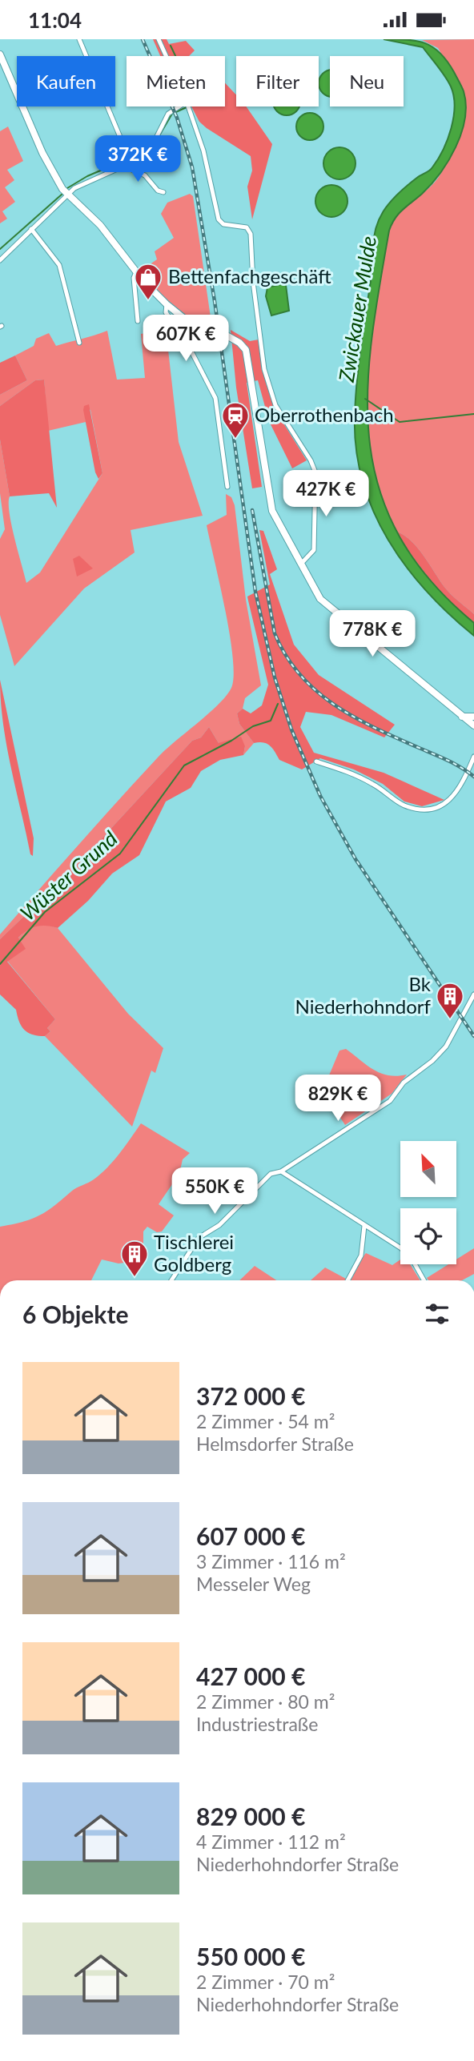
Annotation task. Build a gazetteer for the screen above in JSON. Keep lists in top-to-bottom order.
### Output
{
  "water": ["Zwickauer Mulde", "Wüster Grund"],
  "places": {
    "shop": ["Bettenfachgeschäft"],
    "station": ["Oberrothenbach"],
    "building": ["Bk Niederhohndorf", "Tischlerei Goldberg"]
  },
  "north": "top left",
  "page": {
    "status": "11:04",
    "chip": [
      "Kaufen",
      "Mieten",
      "Filter",
      "Neu"
    ],
    "price": [
      "372K €",
      "607K €",
      "427K €",
      "778K €",
      "829K €",
      "550K €"
    ],
    "heading": "6 Objekte",
    "list": [
      {
        "name": "372 000 €",
        "note": "2 Zimmer · 54 m² · Helmsdorfer Straße"
      },
      {
        "name": "607 000 €",
        "note": "3 Zimmer · 116 m² · Messeler Weg"
      },
      {
        "name": "427 000 €",
        "note": "2 Zimmer · 80 m² · Industriestraße"
      },
      {
        "name": "829 000 €",
        "note": "4 Zimmer · 112 m² · Niederhohndorfer Straße"
      },
      {
        "name": "550 000 €",
        "note": "2 Zimmer · 70 m² · Niederhohndorfer Straße"
      }
    ]
  }
}
